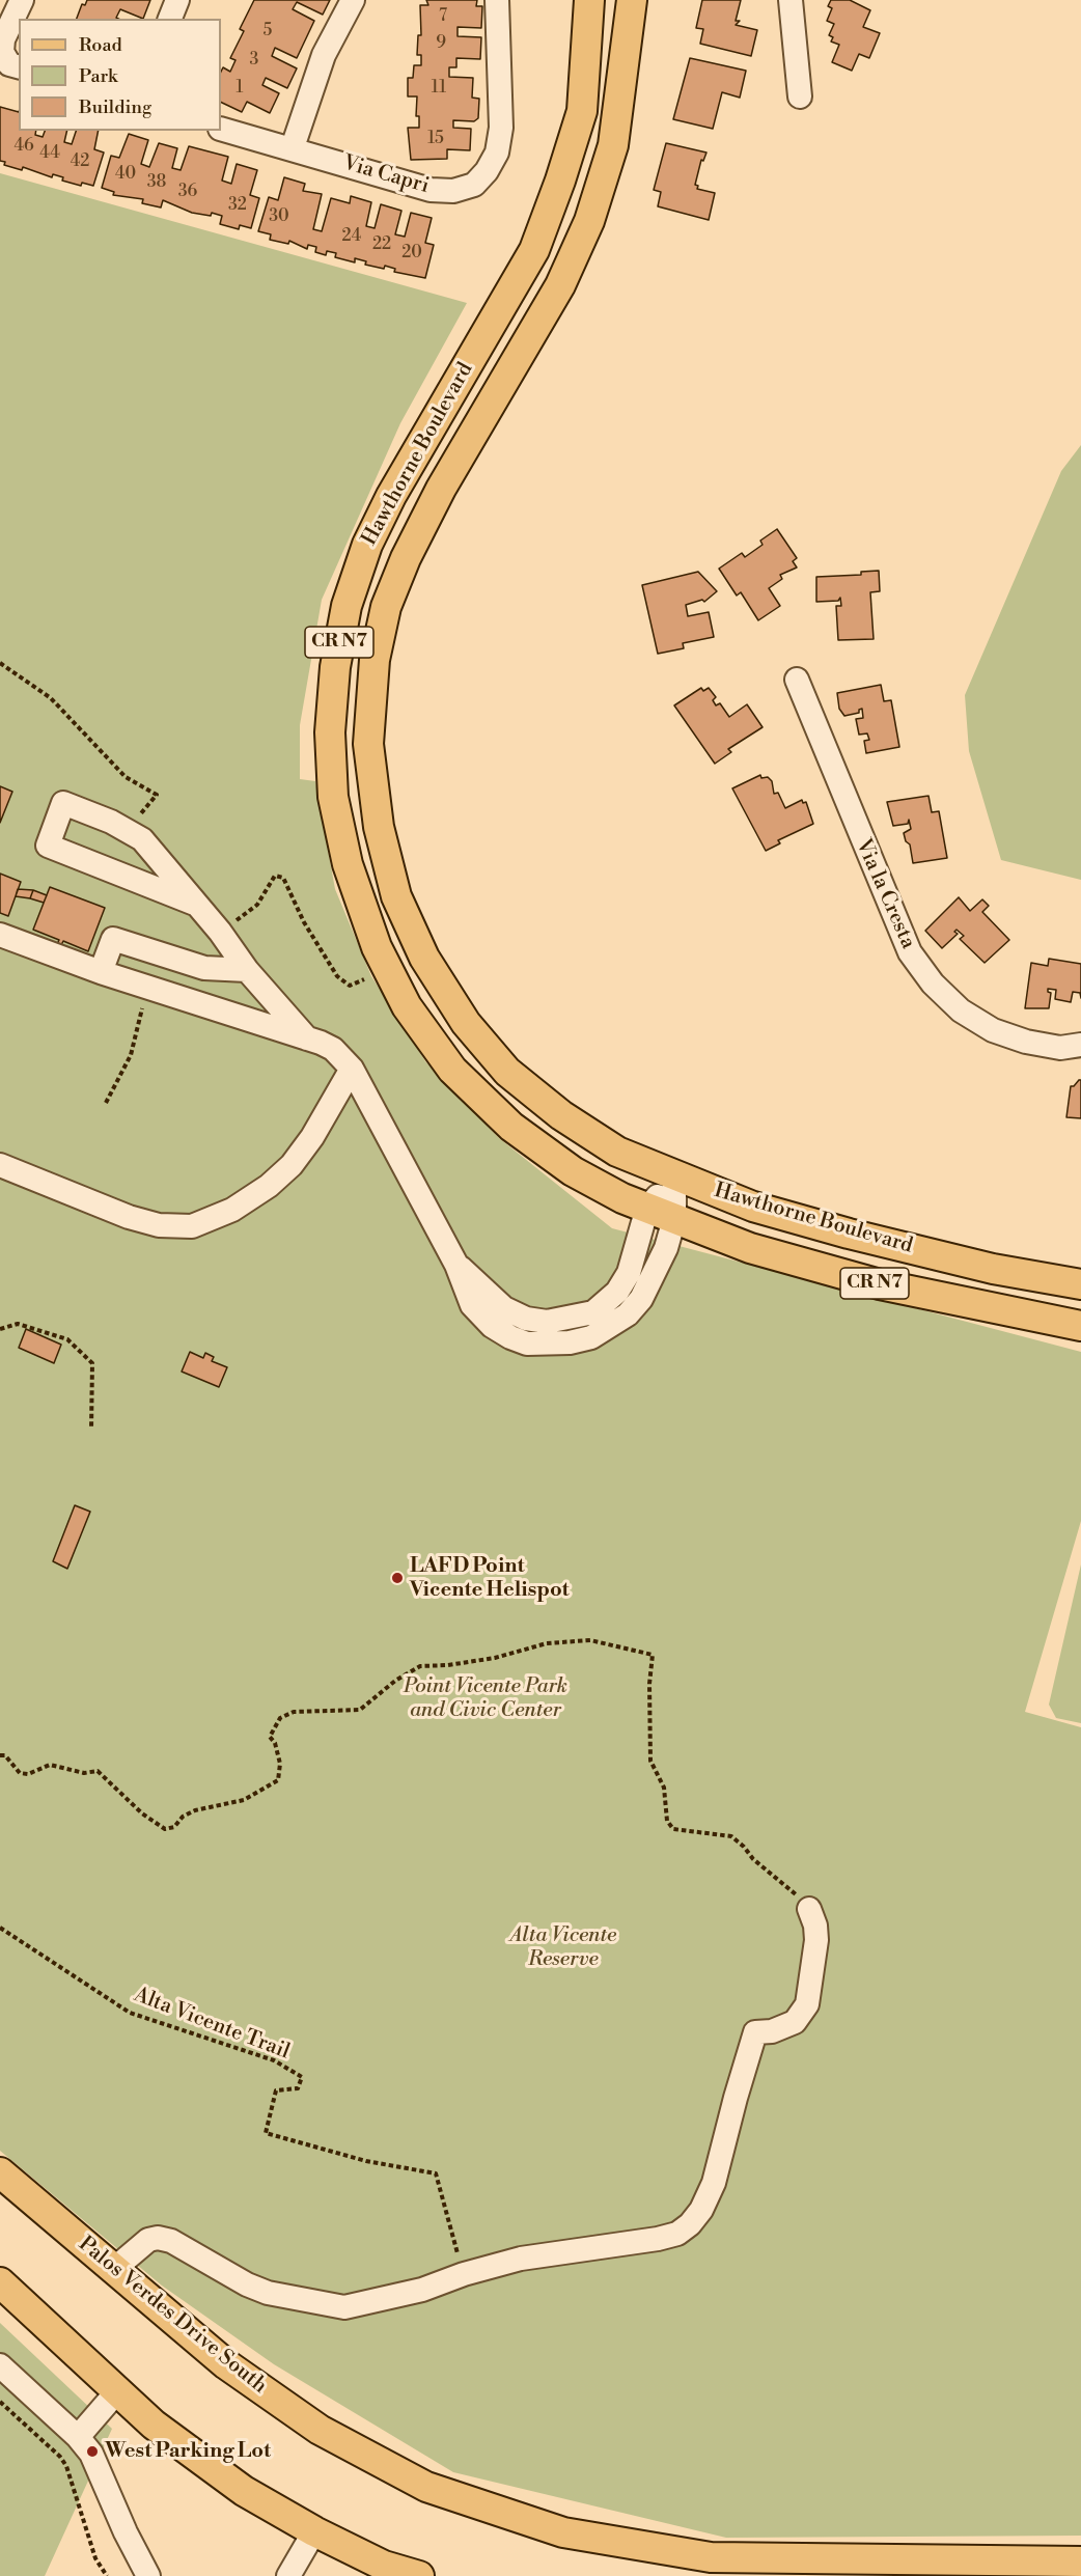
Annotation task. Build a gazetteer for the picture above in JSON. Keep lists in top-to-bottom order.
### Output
{
  "streets": {
    "main road": ["Hawthorne Boulevard", "CR N7", "Palos Verdes Drive South"],
    "street": ["Via Capri", "Via la Cresta"],
    "path": ["Alta Vicente Trail"]
  },
  "parks": ["Point Vicente Park and Civic Center", "Alta Vicente Reserve"],
  "places": ["LAFD Point Vicente Helispot", "West Parking Lot"],
  "house_numbers": [
    "7",
    "5",
    "9",
    "3",
    "1",
    "11",
    "15",
    "46",
    "44",
    "42",
    "40",
    "38",
    "36",
    "32",
    "30",
    "24",
    "22",
    "20"
  ],
  "legend": ["Road", "Park", "Building"]
}
